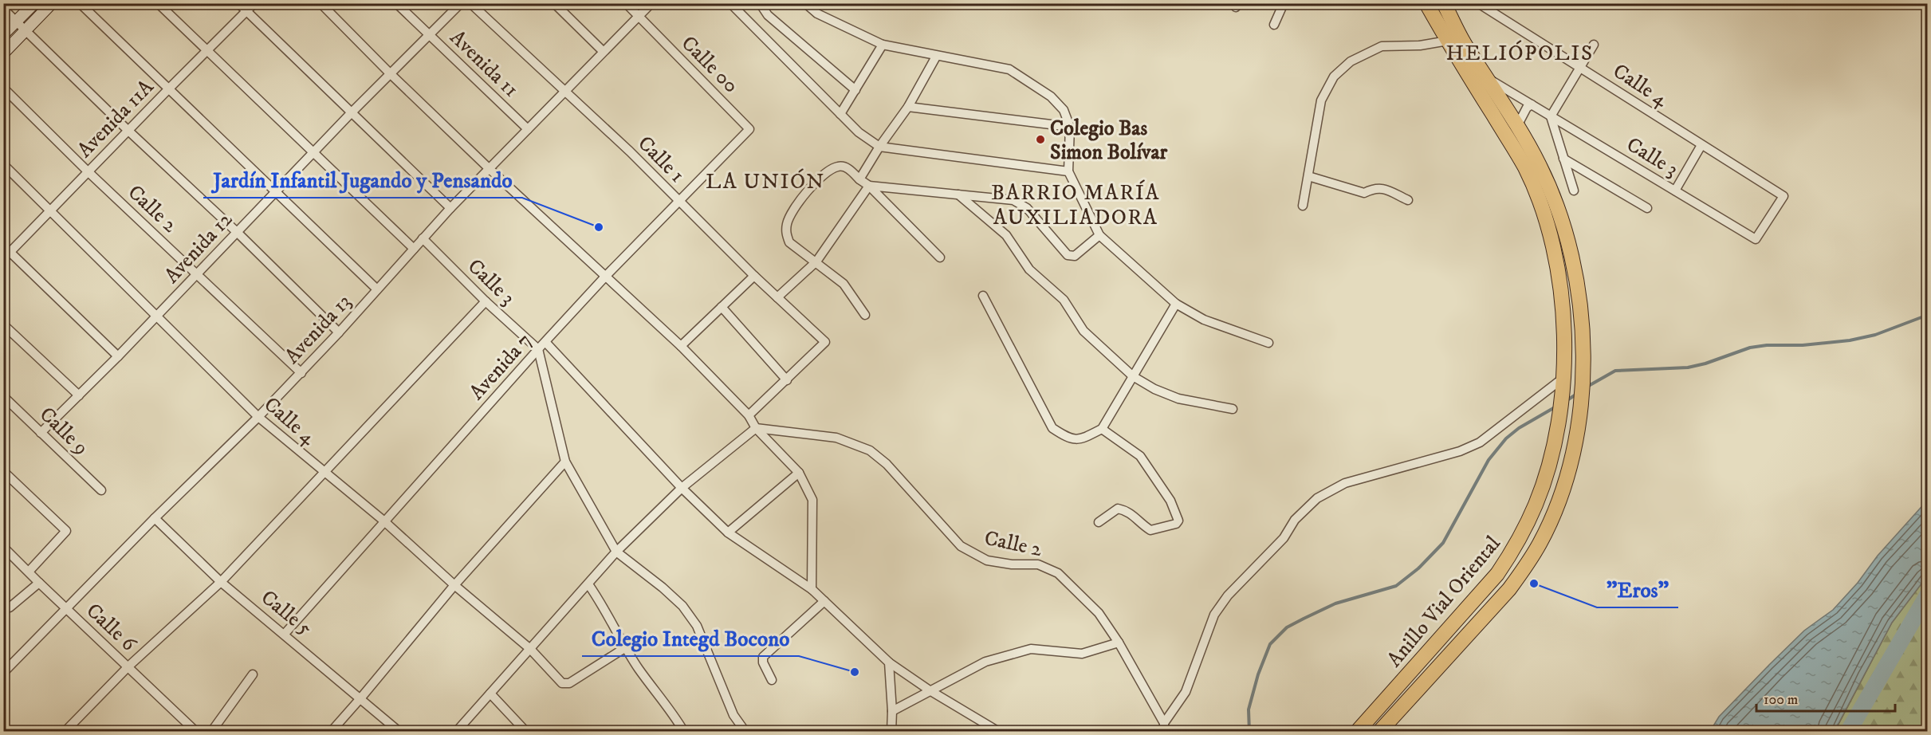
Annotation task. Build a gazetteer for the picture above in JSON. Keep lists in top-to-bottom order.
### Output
{
  "streets": {
    "highway": ["Anillo Vial Oriental"],
    "street": [
      "Avenida 11",
      "Calle 00",
      "Calle 4",
      "Avenida 11A",
      "Calle 3",
      "Calle 1",
      "Calle 2",
      "Avenida 12",
      "Avenida 13",
      "Avenida 7",
      "Calle 9",
      "Calle 5",
      "Calle 6"
    ]
  },
  "crossings": [
    ["Avenida 11", "Avenida 12"],
    ["Avenida 11", "Avenida 13"],
    ["Calle 00", "Avenida 13"],
    ["Calle 00", "Avenida 7"],
    ["Calle 4", "Avenida 11A"],
    ["Calle 4", "Calle 3"],
    ["Calle 4", "Avenida 12"],
    ["Calle 4", "Avenida 13"],
    ["Calle 4", "Avenida 7"],
    ["Avenida 11A", "Calle 2"],
    ["Calle 3", "Avenida 13"],
    ["Calle 3", "Avenida 7"],
    ["Calle 3", "Anillo Vial Oriental"],
    ["Calle 1", "Avenida 13"],
    ["Calle 1", "Avenida 7"],
    ["Calle 2", "Avenida 12"],
    ["Calle 2", "Avenida 13"],
    ["Avenida 12", "Calle 9"],
    ["Avenida 13", "Calle 5"],
    ["Avenida 13", "Calle 6"],
    ["Avenida 7", "Calle 5"]
  ],
  "districts": ["HELIÓPOLIS", "LA UNIÓN", "BARRIO MARÍA AUXILIADORA"],
  "places": [
    "Colegio Bas Simon Bolívar",
    "Jardín Infantil Jugando y Pensando",
    "\"Eros\"",
    "Colegio Integd Bocono"
  ],
  "scale_bar": "100 m"
}
